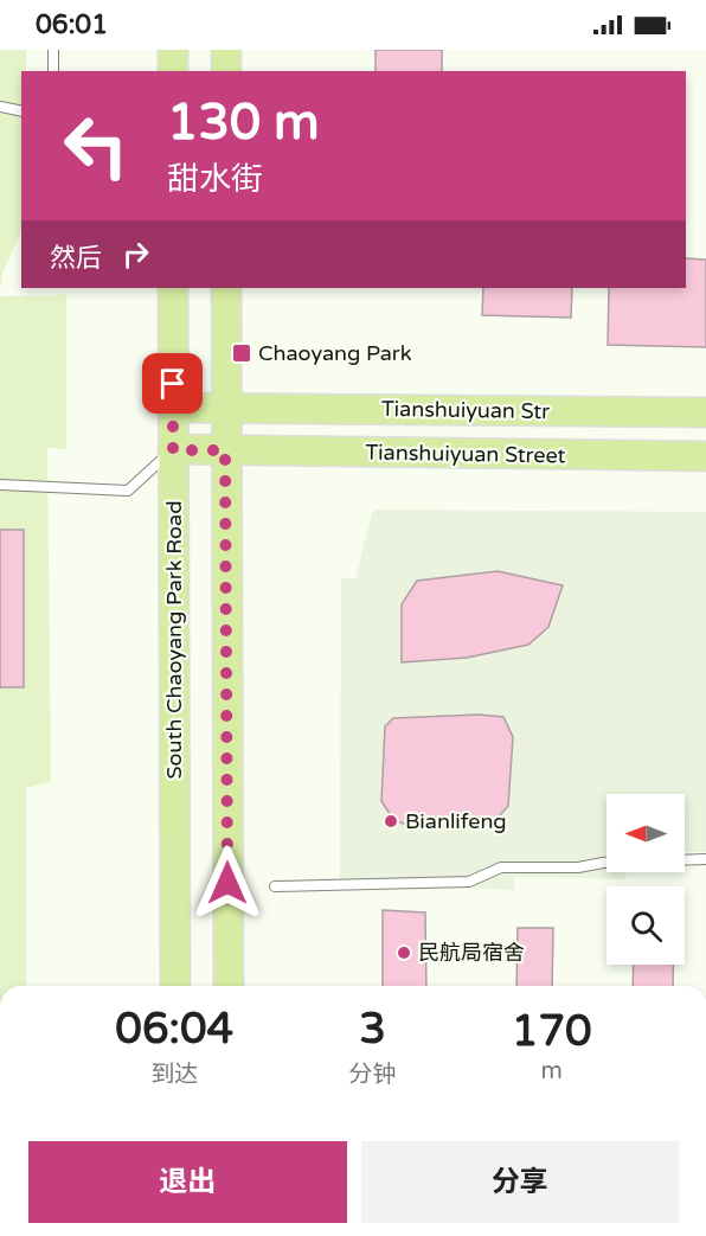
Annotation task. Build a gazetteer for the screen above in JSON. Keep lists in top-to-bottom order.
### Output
{
  "streets": {
    "main road": ["Tianshuiyuan Str", "Tianshuiyuan Street", "South Chaoyang Park Road"]
  },
  "crossings": [
    ["Tianshuiyuan Str", "South Chaoyang Park Road"],
    ["Tianshuiyuan Street", "South Chaoyang Park Road"]
  ],
  "places": {
    "transit": ["Chaoyang Park"],
    "other": ["Bianlifeng", "民航局宿舍"]
  },
  "north": "left",
  "page": {
    "status": "06:01",
    "turn": ["130 m", "甜水街"],
    "then": "然后",
    "eta": [
      "06:04",
      "到达",
      "3",
      "分钟",
      "170",
      "m"
    ],
    "buttons": ["退出", "分享"]
  }
}
